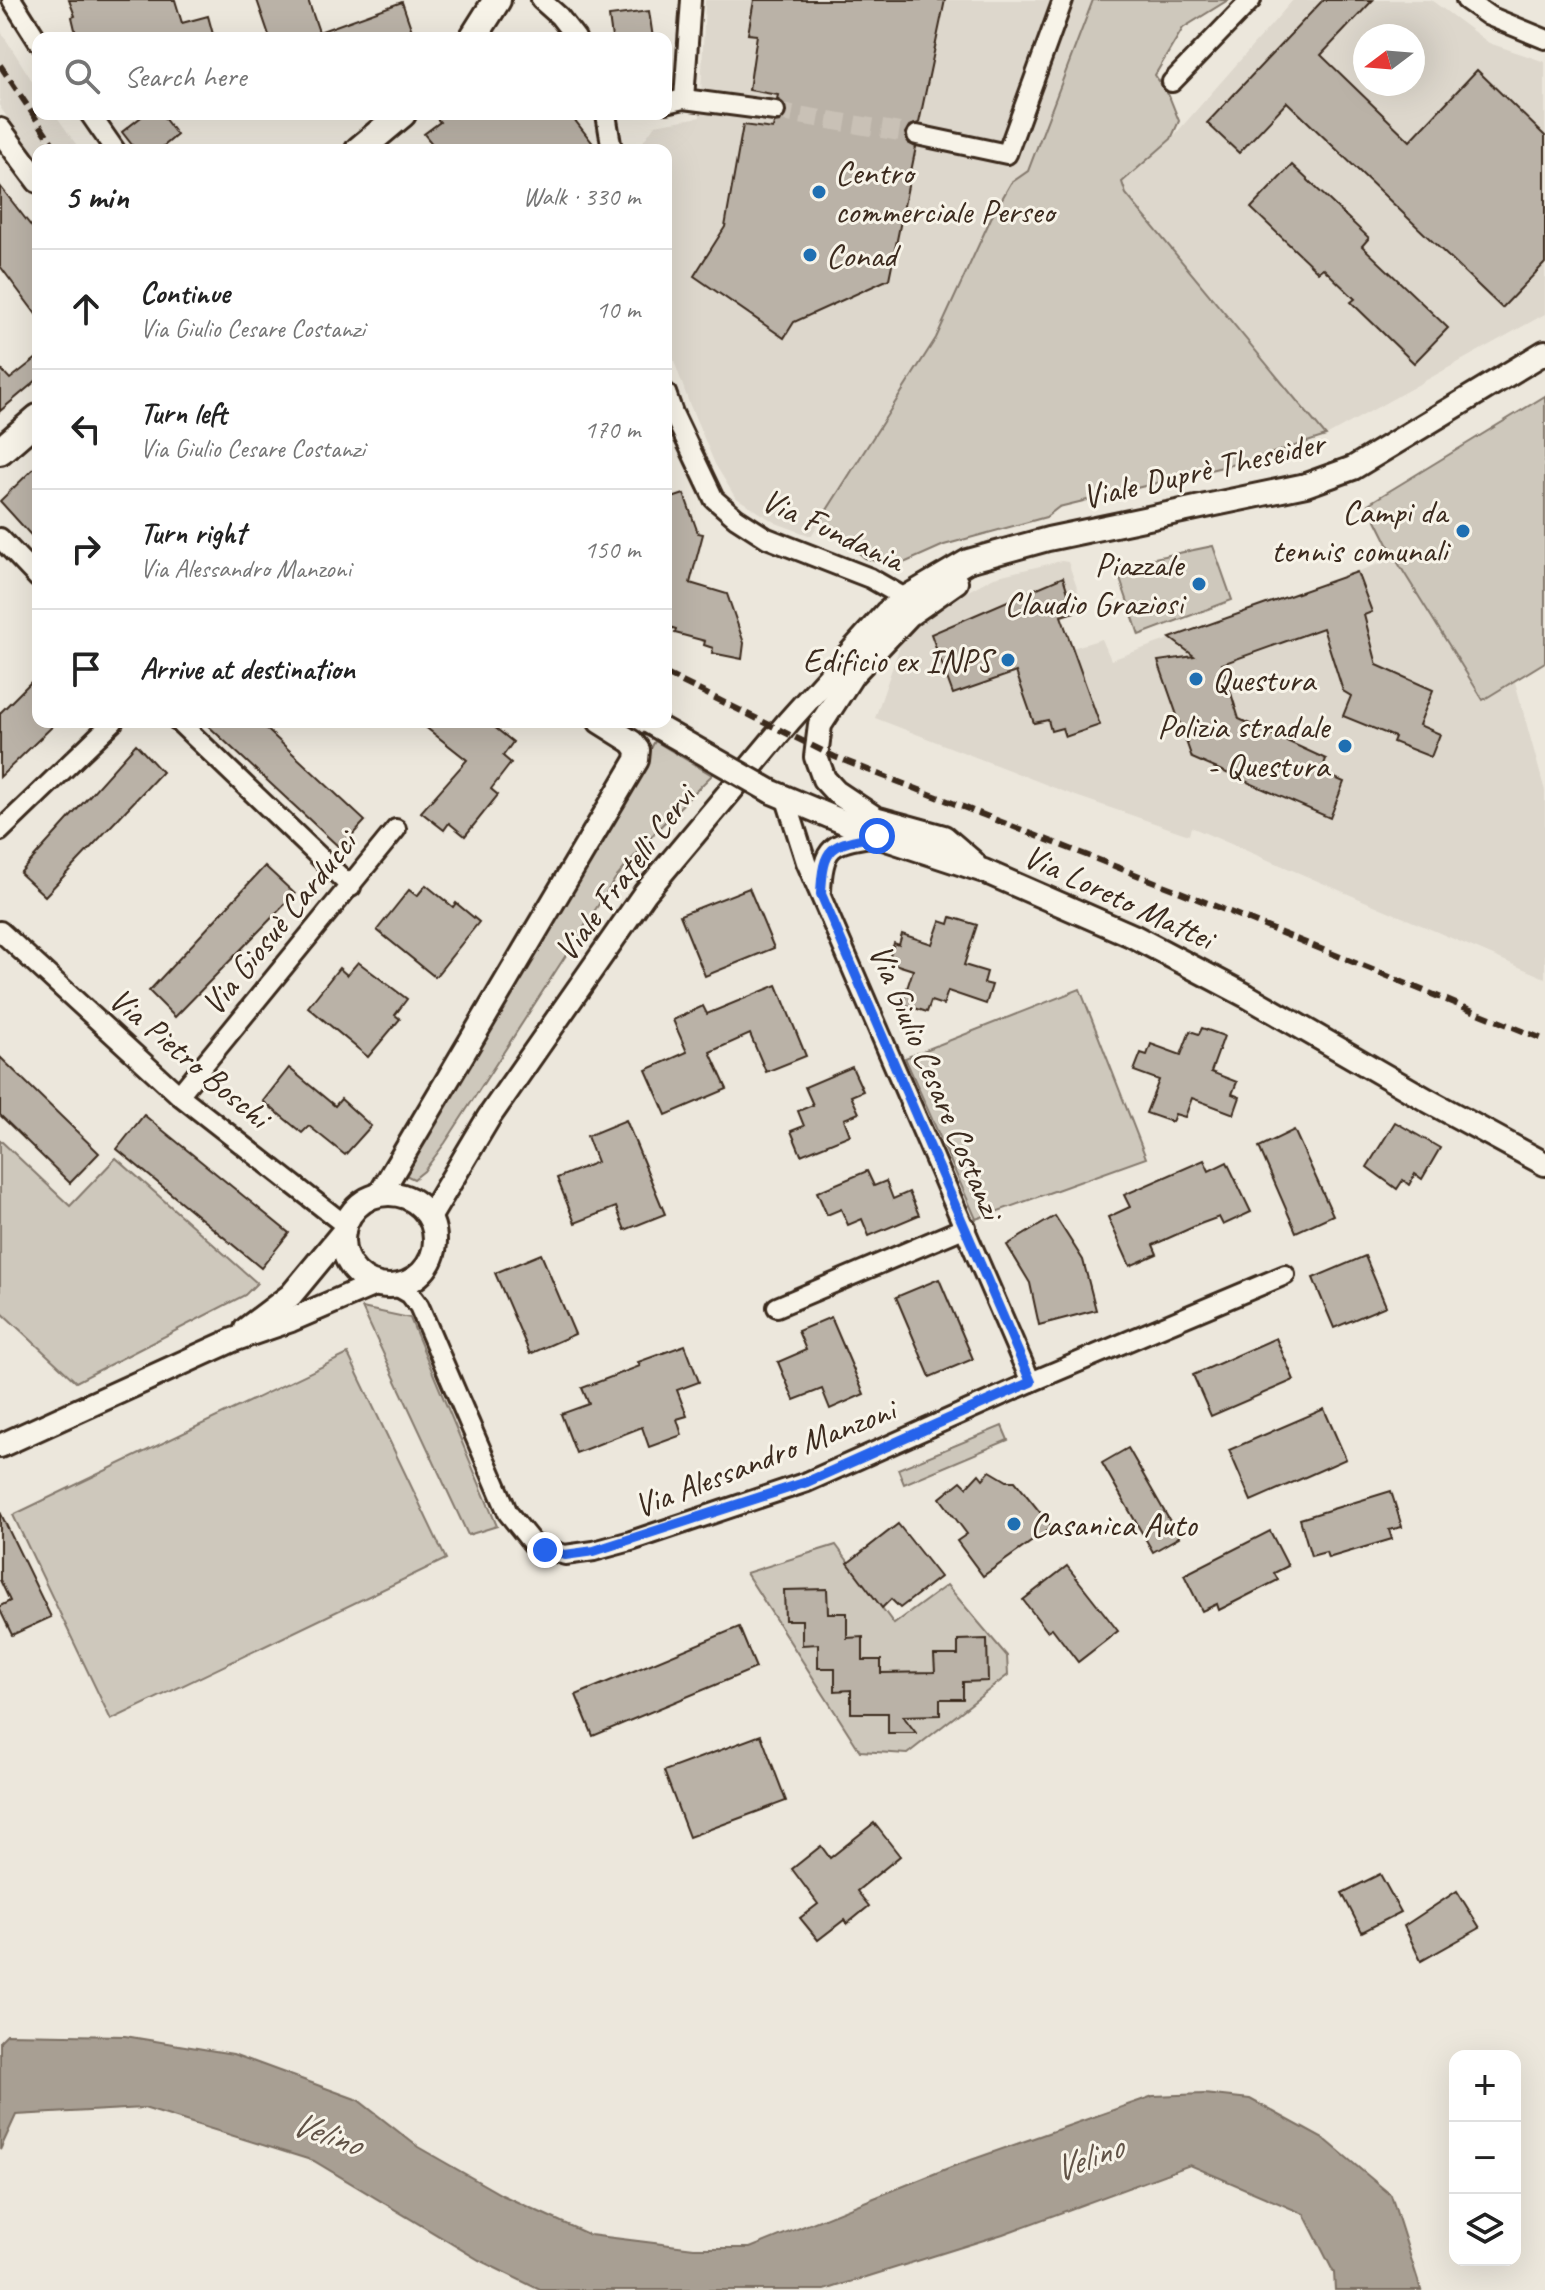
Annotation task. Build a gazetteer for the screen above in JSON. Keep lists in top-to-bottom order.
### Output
{
  "streets": {
    "street": [
      "Viale Duprè Theseider",
      "Via Fundania",
      "Viale Fratelli Cervi",
      "Via Loreto Mattei",
      "Via Giosuè Carducci",
      "Via Pietro Boschi",
      "Via Giulio Cesare Costanzi",
      "Via Alessandro Manzoni"
    ]
  },
  "crossings": [
    ["Viale Duprè Theseider", "Via Fundania"],
    ["Viale Duprè Theseider", "Viale Fratelli Cervi"],
    ["Via Fundania", "Viale Fratelli Cervi"],
    ["Viale Fratelli Cervi", "Via Pietro Boschi"],
    ["Viale Fratelli Cervi", "Via Alessandro Manzoni"],
    ["Via Loreto Mattei", "Via Giulio Cesare Costanzi"],
    ["Via Giosuè Carducci", "Via Pietro Boschi"],
    ["Via Pietro Boschi", "Via Alessandro Manzoni"],
    ["Via Giulio Cesare Costanzi", "Via Alessandro Manzoni"]
  ],
  "water": ["Velino"],
  "places": [
    "Centro commerciale Perseo",
    "Conad",
    "Campi da tennis comunali",
    "Piazzale Claudio Graziosi",
    "Edificio ex INPS",
    "Questura",
    "Polizia stradale - Questura",
    "Casanica Auto"
  ],
  "north": "left",
  "page": {
    "search": "Search here",
    "heading": ["5 min", "Walk · 330 m"],
    "list": [
      ["Continue", "Via Giulio Cesare Costanzi", "10 m"],
      ["Turn left", "Via Giulio Cesare Costanzi", "170 m"],
      ["Turn right", "Via Alessandro Manzoni", "150 m"],
      "Arrive at destination"
    ],
    "map_buttons": ["+", "−"]
  }
}
